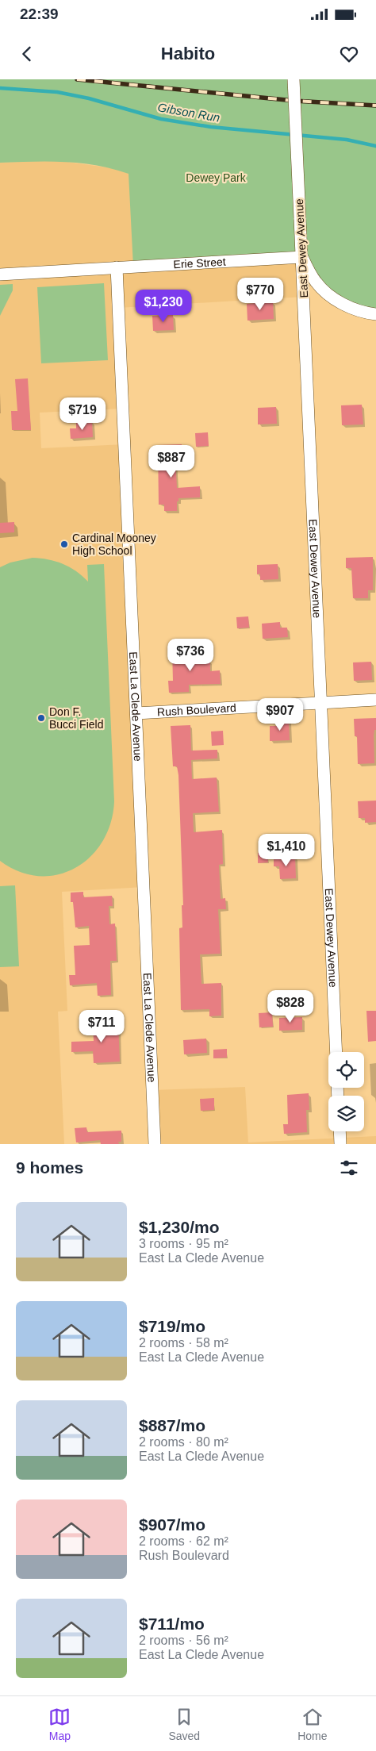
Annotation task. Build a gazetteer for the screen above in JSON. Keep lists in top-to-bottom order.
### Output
{
  "streets": {
    "street": [
      "East Dewey Avenue",
      "Erie Street",
      "East La Clede Avenue",
      "Rush Boulevard"
    ]
  },
  "crossings": [
    ["East Dewey Avenue", "Erie Street"],
    ["East Dewey Avenue", "Rush Boulevard"],
    ["Erie Street", "East La Clede Avenue"],
    ["East La Clede Avenue", "Rush Boulevard"]
  ],
  "water": ["Gibson Run"],
  "parks": ["Dewey Park"],
  "places": ["Cardinal Mooney High School", "Don F. Bucci Field"],
  "page": {
    "status": "22:39",
    "header": "Habito",
    "price": [
      "$770",
      "$1,230",
      "$719",
      "$887",
      "$736",
      "$907",
      "$1,410",
      "$828",
      "$711"
    ],
    "heading": "9 homes",
    "list": [
      {
        "name": "$1,230/mo",
        "note": "3 rooms · 95 m² · East La Clede Avenue"
      },
      {
        "name": "$719/mo",
        "note": "2 rooms · 58 m² · East La Clede Avenue"
      },
      {
        "name": "$887/mo",
        "note": "2 rooms · 80 m² · East La Clede Avenue"
      },
      {
        "name": "$907/mo",
        "note": "2 rooms · 62 m² · Rush Boulevard"
      },
      {
        "name": "$711/mo",
        "note": "2 rooms · 56 m² · East La Clede Avenue"
      }
    ],
    "tabs": ["Map", "Saved", "Home"]
  }
}
